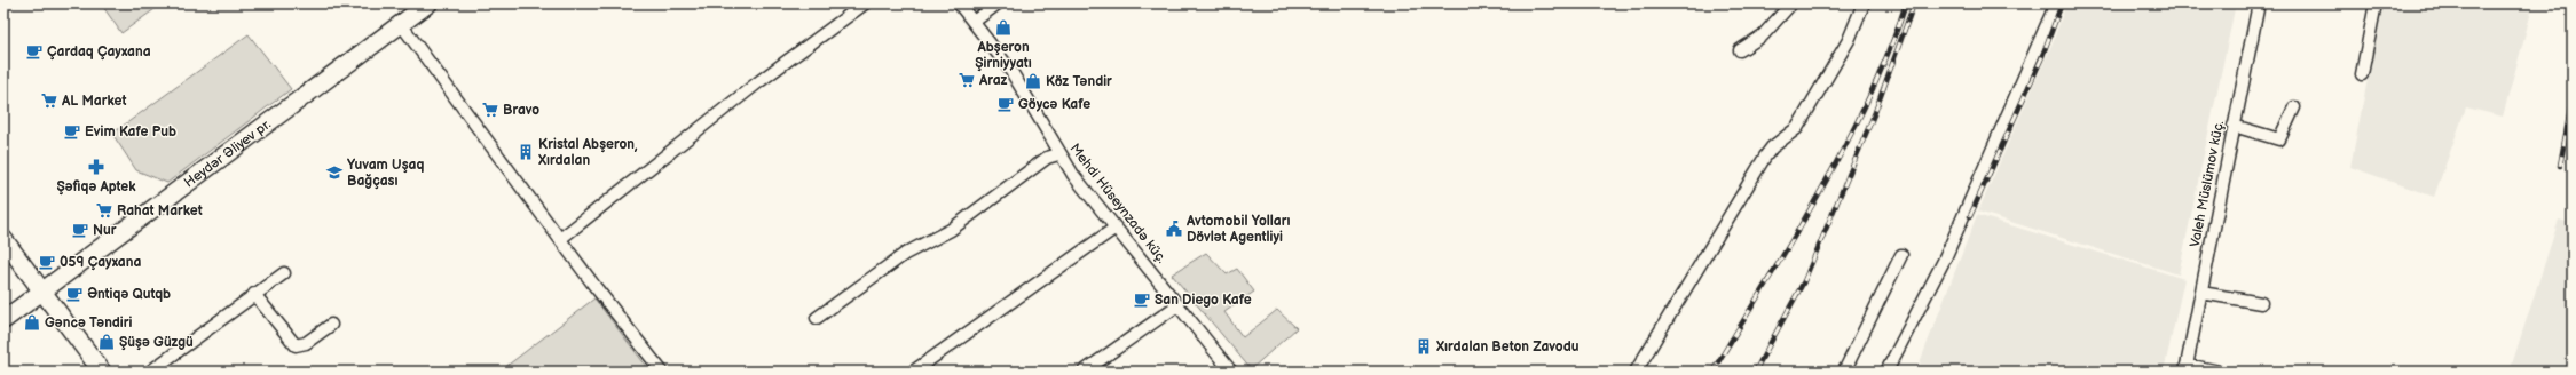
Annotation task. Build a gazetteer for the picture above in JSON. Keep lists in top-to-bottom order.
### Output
{
  "streets": {
    "main road": ["Heydər Əliyev pr."],
    "street": ["Valeh Müslümov küç.", "Mehdi Hüseynzadə küç."]
  },
  "places": {
    "shop": [
      "Abşeron Şirniyyatı",
      "Köz Təndir",
      "Gəncə Təndiri",
      "Şüşə Güzgü"
    ],
    "cafe": [
      "Çardaq Çayxana",
      "Göycə Kafe",
      "Evim Kafe Pub",
      "Nur",
      "059 Çayxana",
      "Əntiqə Qutqb",
      "San Diego Kafe"
    ],
    "supermarket": [
      "Araz",
      "AL Market",
      "Bravo",
      "Rahat Market"
    ],
    "building": ["Kristal Abşeron, Xırdalan", "Xırdalan Beton Zavodu"],
    "pharmacy": ["Şəfiqə Aptek"],
    "school or university": ["Yuvam Uşaq Bağçası"],
    "public building": ["Avtomobil Yolları Dövlət Agentliyi"]
  }
}
